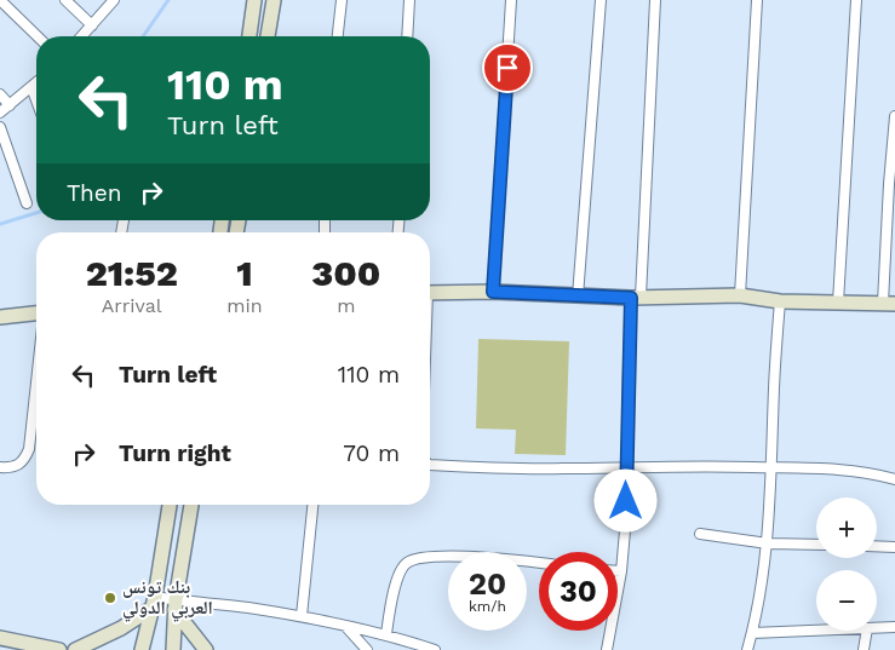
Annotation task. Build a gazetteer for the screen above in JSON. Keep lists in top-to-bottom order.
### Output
{
  "places": ["بنك تونس العربي الدولي"],
  "page": {
    "turn": ["110 m", "Turn left"],
    "then": "Then",
    "eta": [
      "21:52",
      "Arrival",
      "1",
      "min",
      "300",
      "m"
    ],
    "list": [
      {
        "name": "Turn left",
        "value": "110 m"
      },
      {
        "name": "Turn right",
        "value": "70 m"
      }
    ],
    "map_buttons": ["+", "−"],
    "speed": "20 km/h",
    "limit": "30"
  }
}
